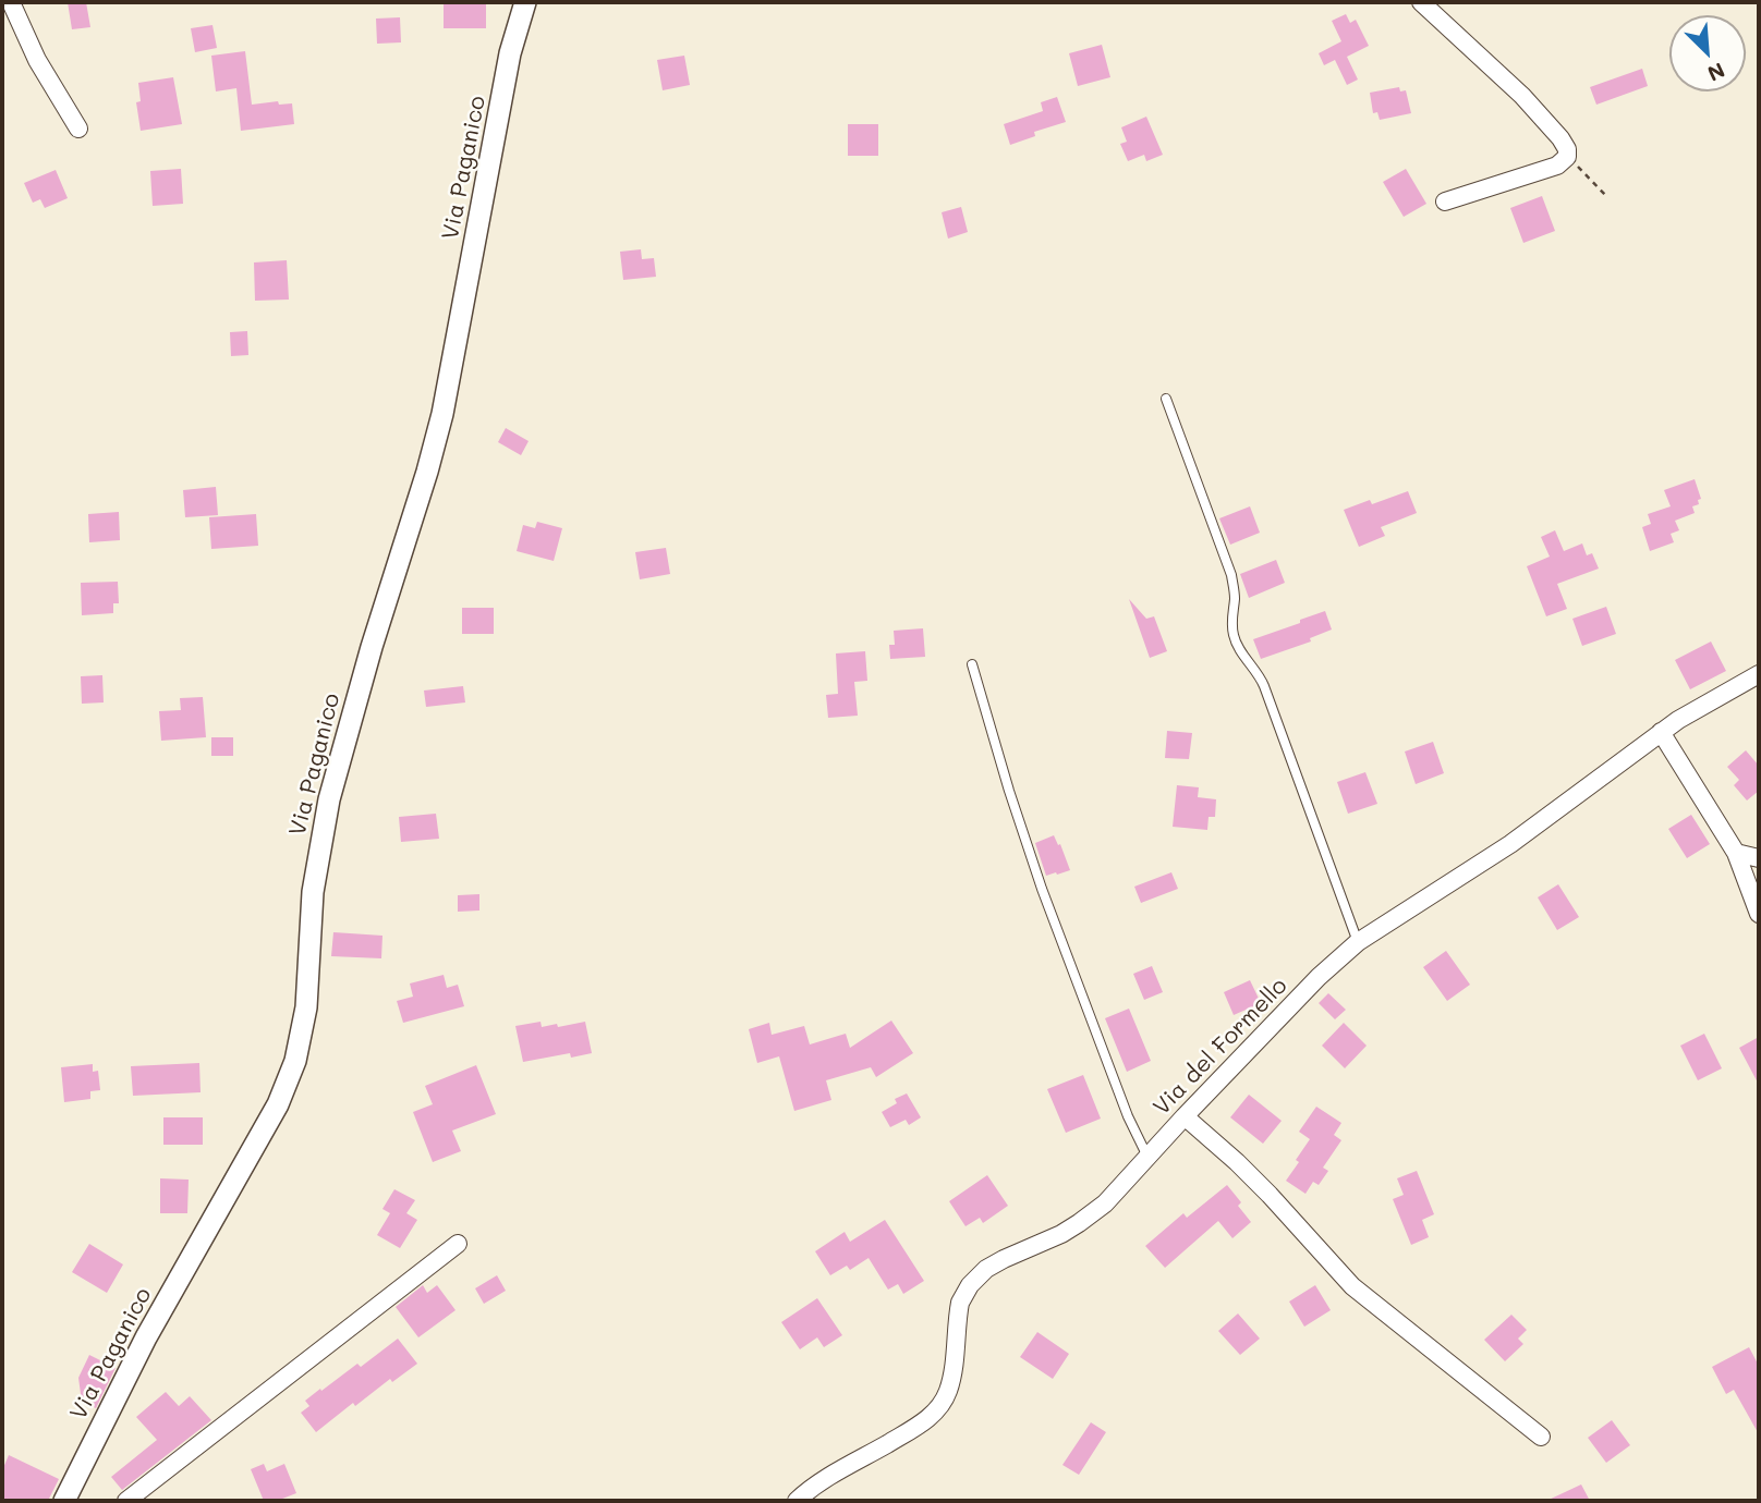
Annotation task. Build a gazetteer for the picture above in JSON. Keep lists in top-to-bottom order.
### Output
{
  "streets": {
    "street": ["Via Paganico", "Via del Formello"]
  },
  "north": "bottom right"
}
